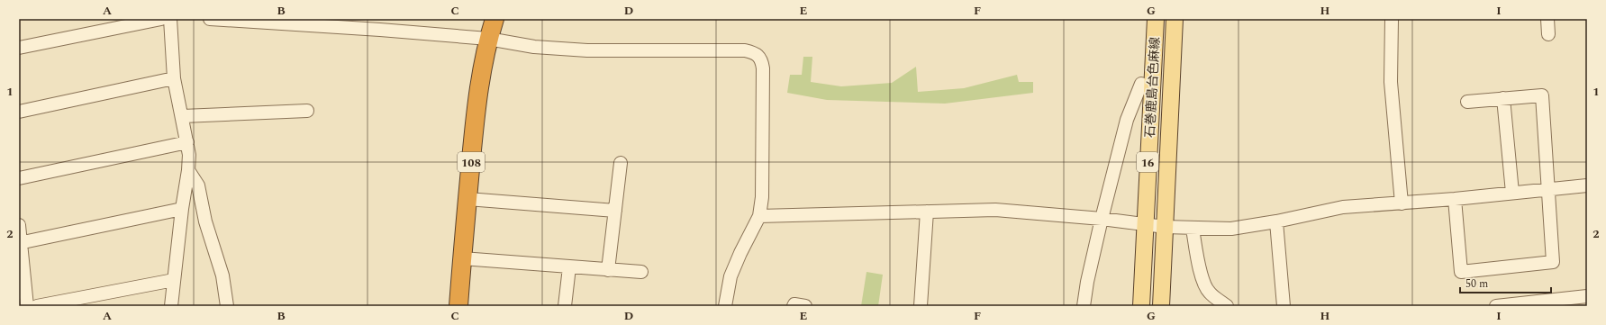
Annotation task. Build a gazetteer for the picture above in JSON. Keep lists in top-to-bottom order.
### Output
{
  "streets": {
    "highway": ["108"],
    "main road": ["石巻鹿島台色麻線", "16"]
  },
  "scale_bar": "50 m",
  "grid": {
    "columns": [
      "A",
      "B",
      "C",
      "D",
      "E",
      "F",
      "G",
      "H",
      "I"
    ],
    "rows": ["1", "2"]
  }
}
